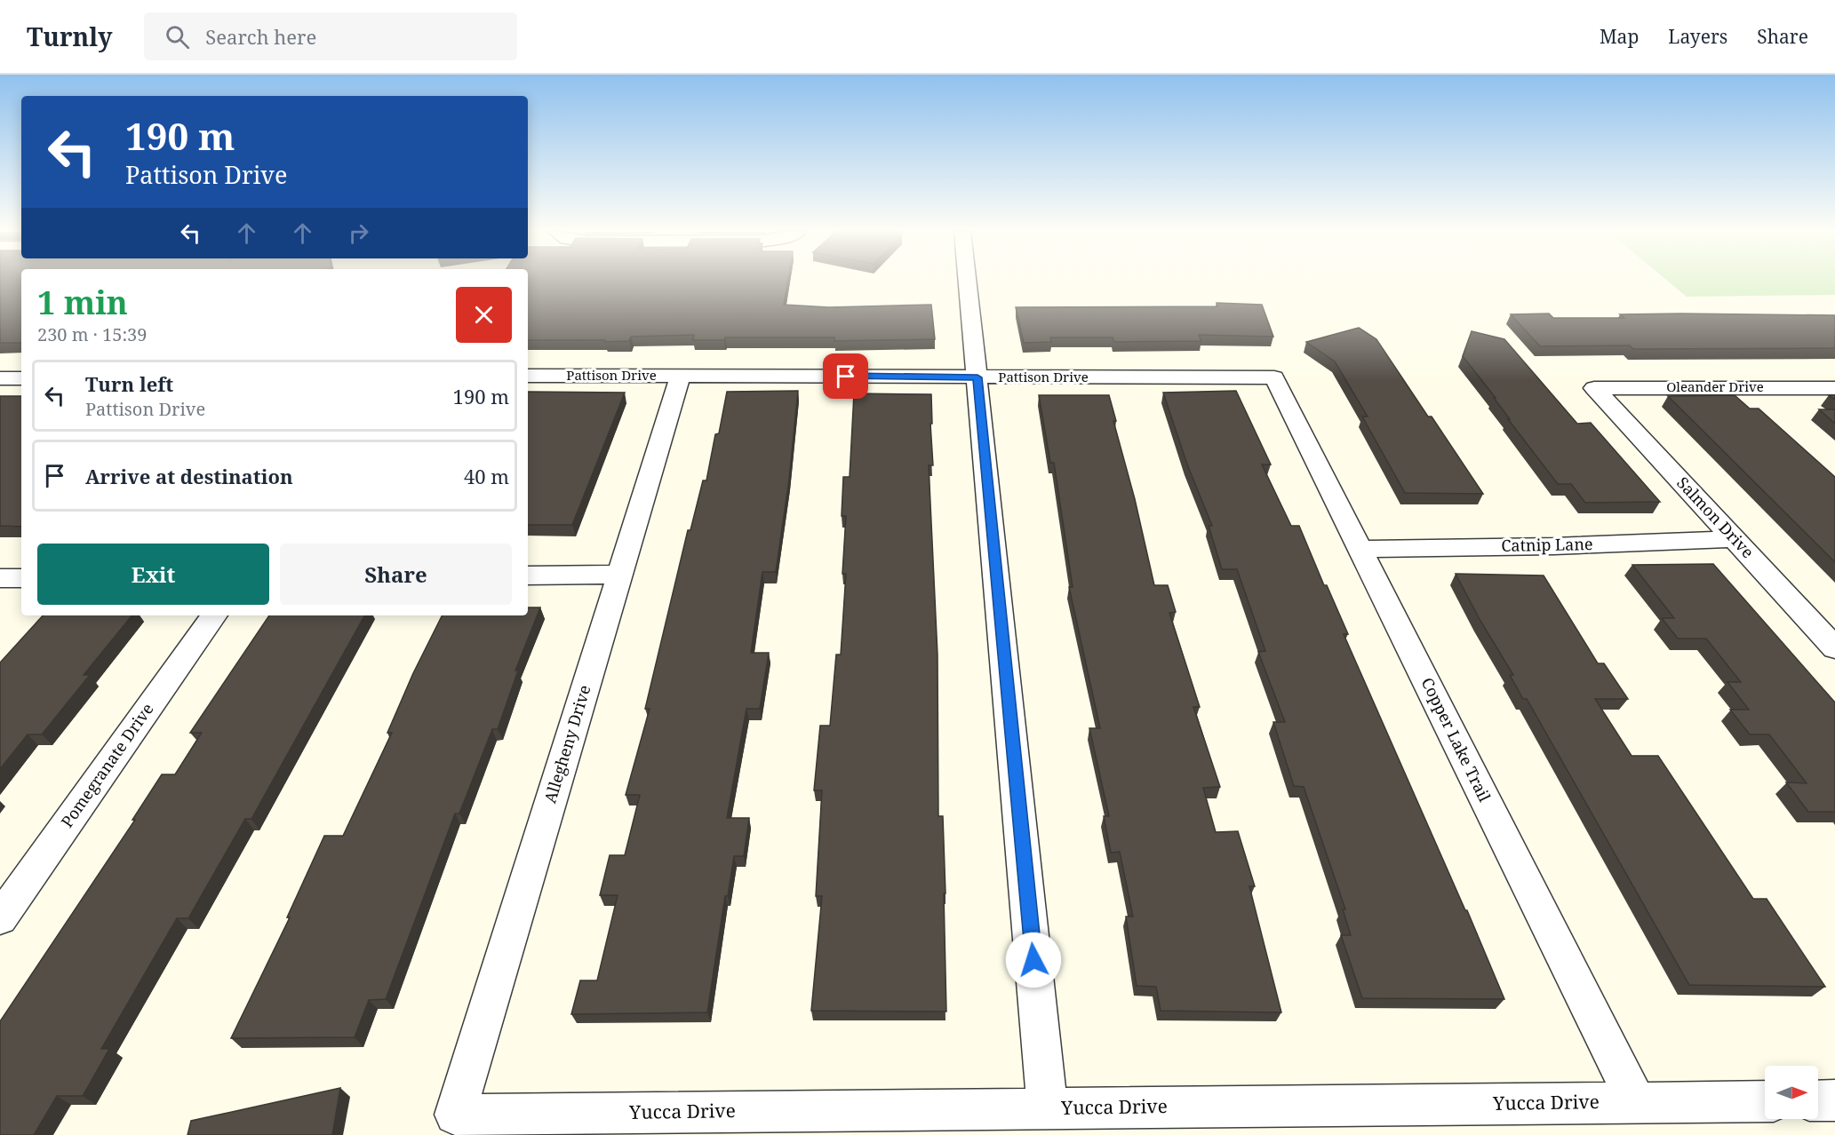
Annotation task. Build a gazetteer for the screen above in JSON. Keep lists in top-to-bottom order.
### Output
{
  "streets": {
    "street": [
      "Pattison Drive",
      "Oleander Drive",
      "Salmon Drive",
      "Catnip Lane",
      "Copper Lake Trail",
      "Allegheny Drive",
      "Pomegranate Drive",
      "Yucca Drive"
    ]
  },
  "crossings": [
    ["Pattison Drive", "Copper Lake Trail"],
    ["Pattison Drive", "Allegheny Drive"],
    ["Oleander Drive", "Salmon Drive"],
    ["Salmon Drive", "Catnip Lane"],
    ["Catnip Lane", "Copper Lake Trail"],
    ["Copper Lake Trail", "Yucca Drive"],
    ["Allegheny Drive", "Yucca Drive"]
  ],
  "north": "right",
  "page": {
    "header": "Turnly",
    "search": "Search here",
    "nav": ["Map", "Layers", "Share"],
    "turn": ["190 m", "Pattison Drive"],
    "heading": ["1 min", "230 m · 15:39"],
    "list": [
      {
        "name": "Turn left",
        "note": "Pattison Drive",
        "value": "190 m"
      },
      {
        "name": "Arrive at destination",
        "value": "40 m"
      }
    ],
    "buttons": ["Exit", "Share"]
  }
}
